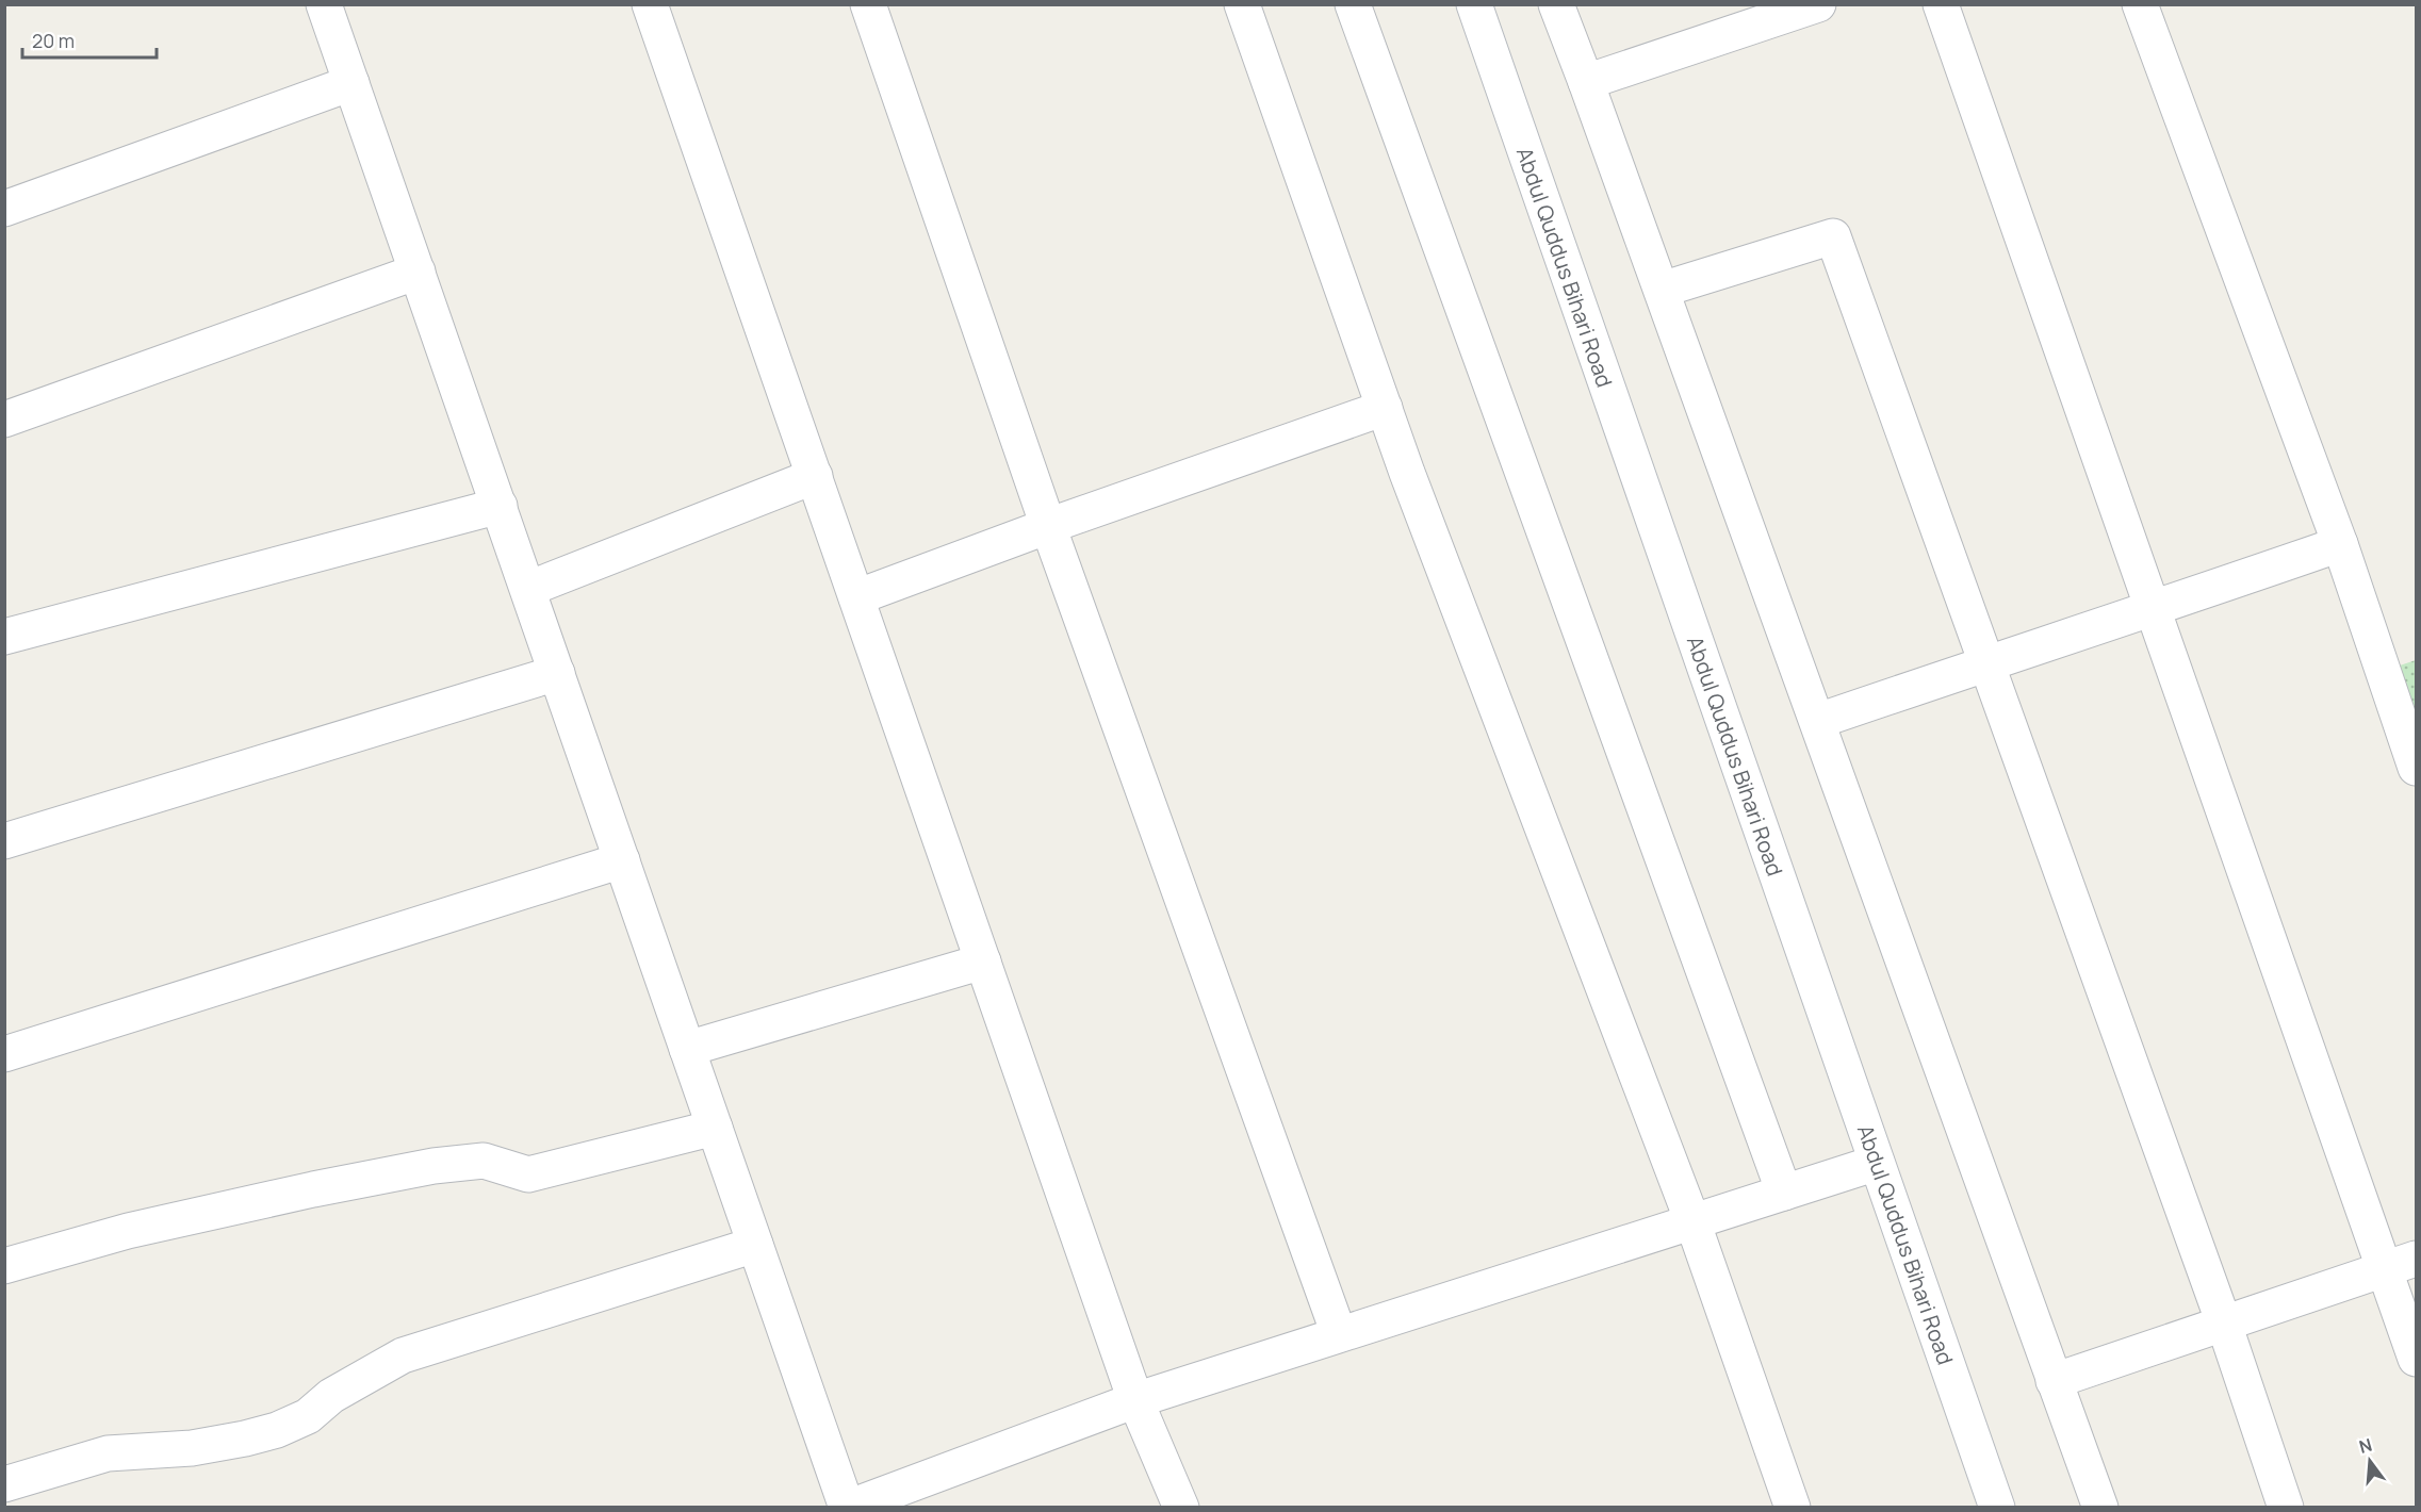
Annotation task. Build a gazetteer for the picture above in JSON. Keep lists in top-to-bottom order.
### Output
{
  "streets": {
    "street": ["Abdul Quddus Bihari Road"]
  },
  "scale_bar": "20 m",
  "north": "top"
}
